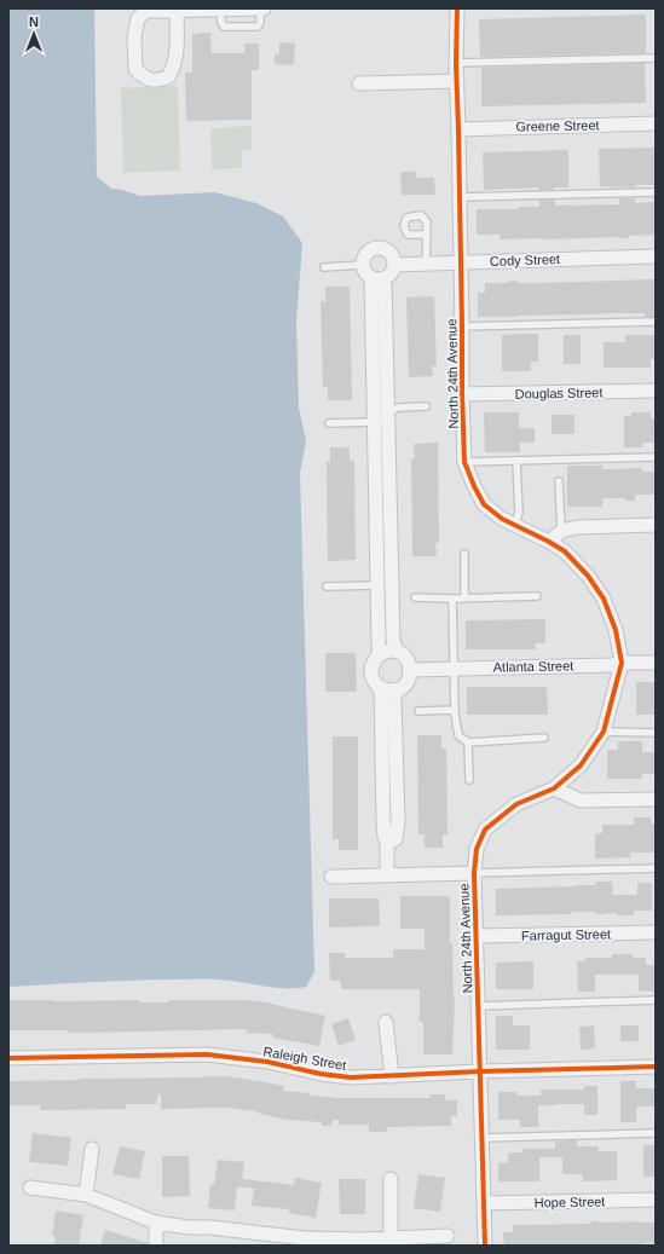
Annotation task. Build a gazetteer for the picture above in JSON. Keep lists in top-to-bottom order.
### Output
{
  "streets": {
    "street": [
      "Greene Street",
      "Cody Street",
      "North 24th Avenue",
      "Douglas Street",
      "Atlanta Street",
      "Farragut Street",
      "Raleigh Street",
      "Hope Street"
    ]
  },
  "crossings": [
    ["Greene Street", "North 24th Avenue"],
    ["Cody Street", "North 24th Avenue"],
    ["North 24th Avenue", "Douglas Street"],
    ["North 24th Avenue", "Atlanta Street"],
    ["North 24th Avenue", "Farragut Street"],
    ["North 24th Avenue", "Raleigh Street"],
    ["North 24th Avenue", "Hope Street"]
  ],
  "north": "top"
}
